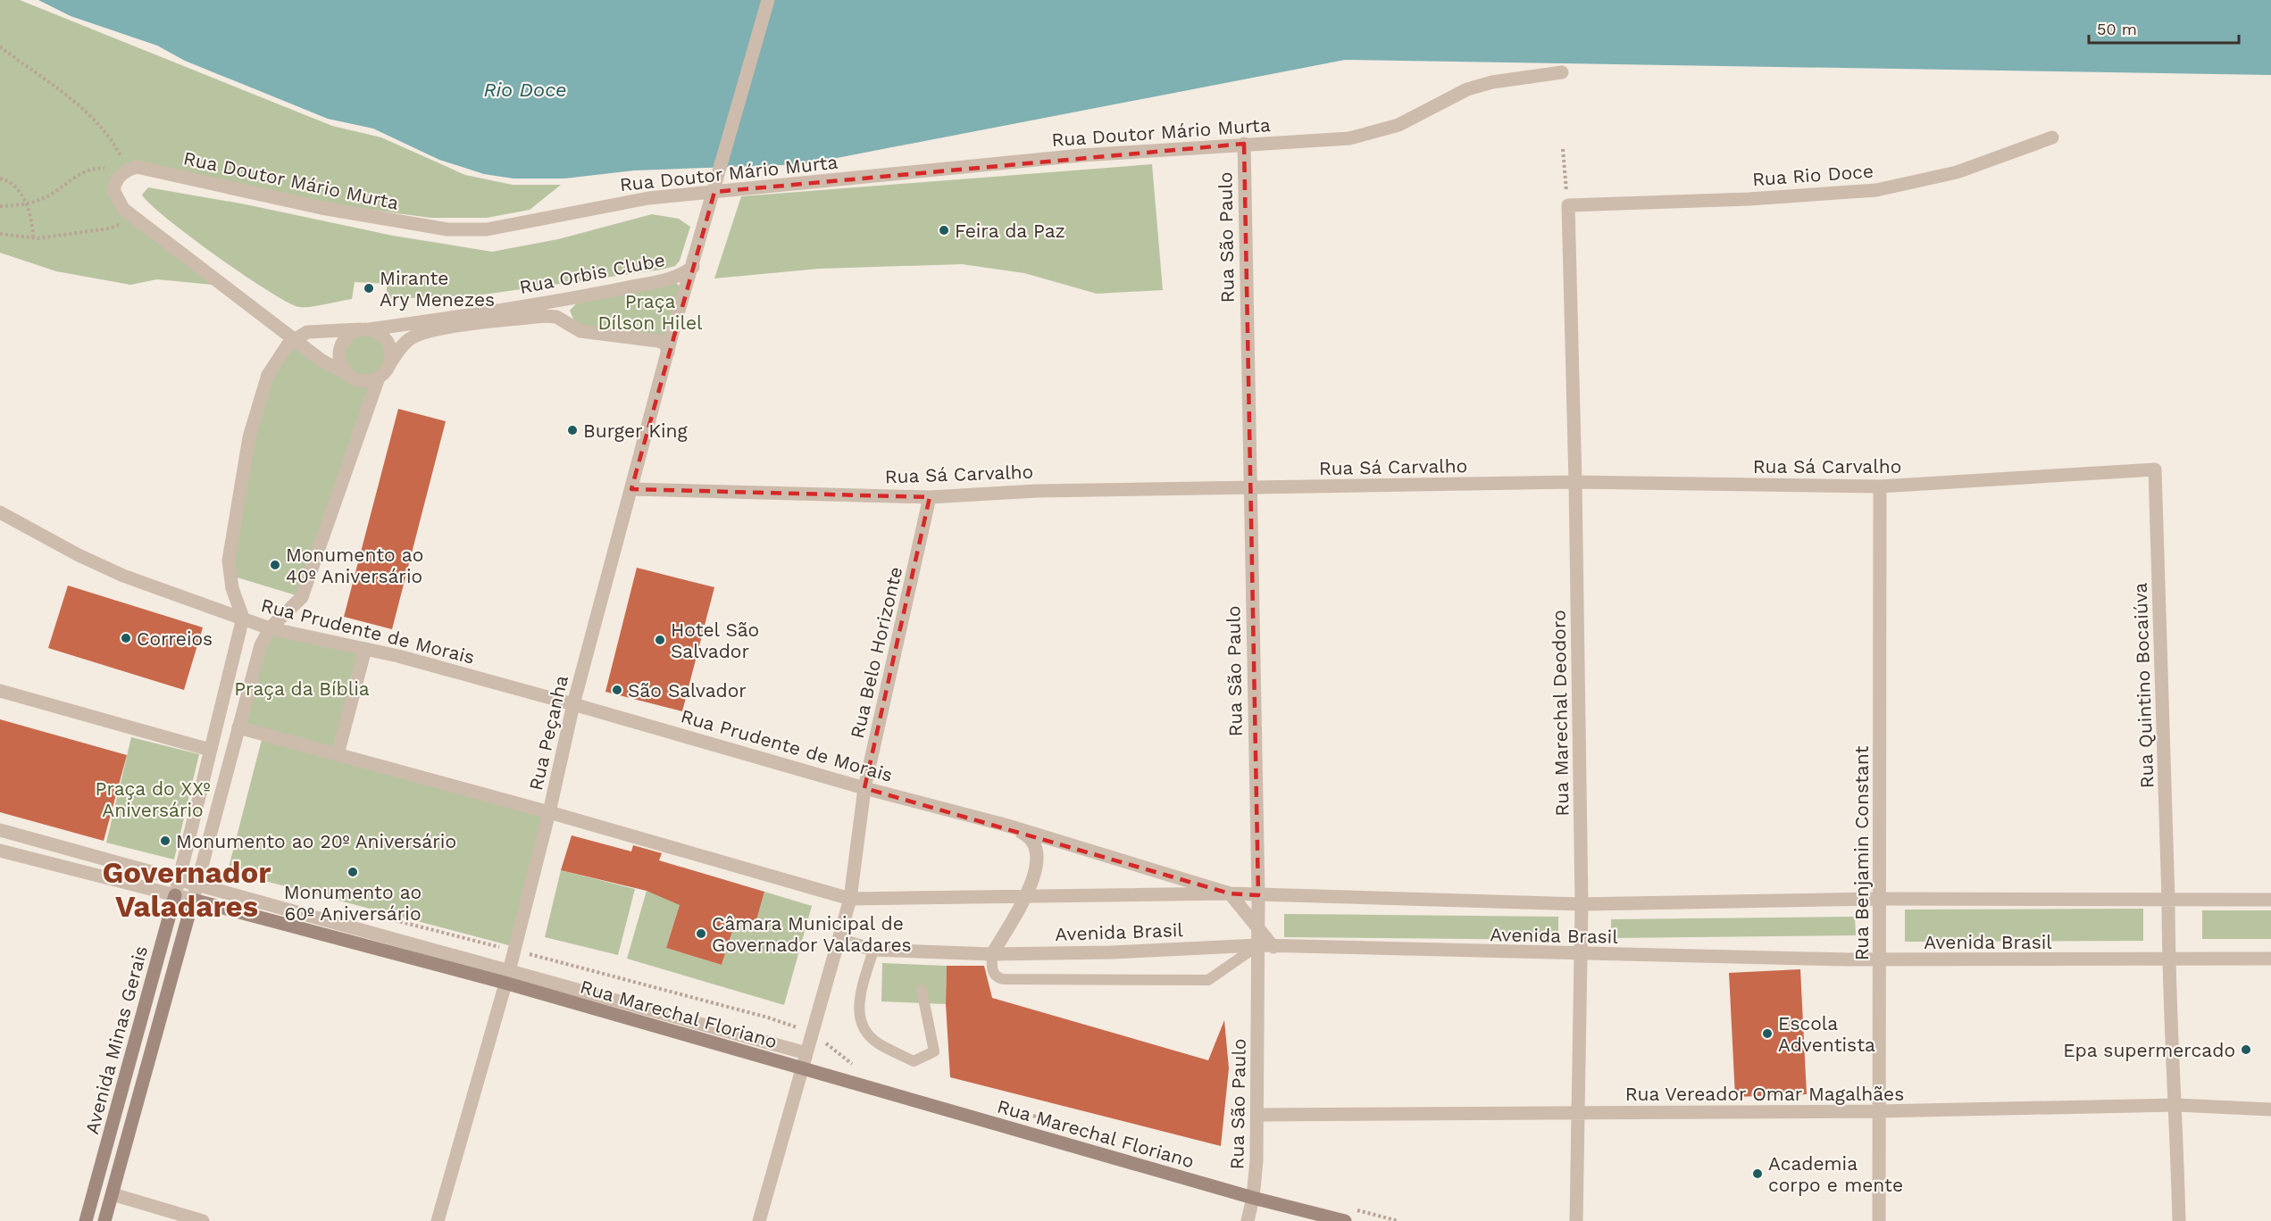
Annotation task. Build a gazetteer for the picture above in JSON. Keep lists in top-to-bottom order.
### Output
{
  "streets": {
    "main road": ["Rua Marechal Floriano", "Avenida Minas Gerais"],
    "street": [
      "Rua Doutor Mário Murta",
      "Rua Rio Doce",
      "Rua São Paulo",
      "Rua Orbis Clube",
      "Rua Sá Carvalho",
      "Rua Prudente de Morais",
      "Rua Belo Horizonte",
      "Rua Quintino Bocaiúva",
      "Rua Marechal Deodoro",
      "Rua Peçanha",
      "Rua Benjamin Constant",
      "Avenida Brasil",
      "Rua Vereador Omar Magalhães"
    ]
  },
  "crossings": [
    ["Rua Doutor Mário Murta", "Rua São Paulo"],
    ["Rua Rio Doce", "Rua Marechal Deodoro"],
    ["Rua São Paulo", "Rua Sá Carvalho"],
    ["Rua São Paulo", "Avenida Brasil"],
    ["Rua São Paulo", "Rua Marechal Floriano"],
    ["Rua São Paulo", "Rua Vereador Omar Magalhães"],
    ["Rua Orbis Clube", "Rua Peçanha"],
    ["Rua Sá Carvalho", "Rua Belo Horizonte"],
    ["Rua Sá Carvalho", "Rua Quintino Bocaiúva"],
    ["Rua Sá Carvalho", "Rua Marechal Deodoro"],
    ["Rua Sá Carvalho", "Rua Peçanha"],
    ["Rua Sá Carvalho", "Rua Benjamin Constant"],
    ["Rua Prudente de Morais", "Rua Belo Horizonte"],
    ["Rua Prudente de Morais", "Rua Peçanha"],
    ["Rua Prudente de Morais", "Avenida Minas Gerais"],
    ["Rua Belo Horizonte", "Avenida Brasil"],
    ["Rua Belo Horizonte", "Rua Marechal Floriano"],
    ["Rua Quintino Bocaiúva", "Avenida Brasil"],
    ["Rua Marechal Deodoro", "Avenida Brasil"],
    ["Rua Marechal Deodoro", "Rua Vereador Omar Magalhães"],
    ["Rua Peçanha", "Rua Marechal Floriano"],
    ["Rua Benjamin Constant", "Avenida Brasil"],
    ["Rua Benjamin Constant", "Rua Vereador Omar Magalhães"],
    ["Rua Marechal Floriano", "Avenida Minas Gerais"]
  ],
  "districts": ["Governador Valadares"],
  "water": ["Rio Doce"],
  "parks": ["Praça Dílson Hilel", "Praça da Bíblia", "Praça do XXº Aniversário"],
  "places": [
    "Feira da Paz",
    "Mirante Ary Menezes",
    "Burger King",
    "Monumento ao 40º Aniversário",
    "Correios",
    "Hotel São Salvador",
    "São Salvador",
    "Monumento ao 20º Aniversário",
    "Monumento ao 60º Aniversário",
    "Câmara Municipal de Governador Valadares",
    "Escola Adventista",
    "Epa supermercado",
    "Academia corpo e mente"
  ],
  "scale_bar": "50 m"
}
